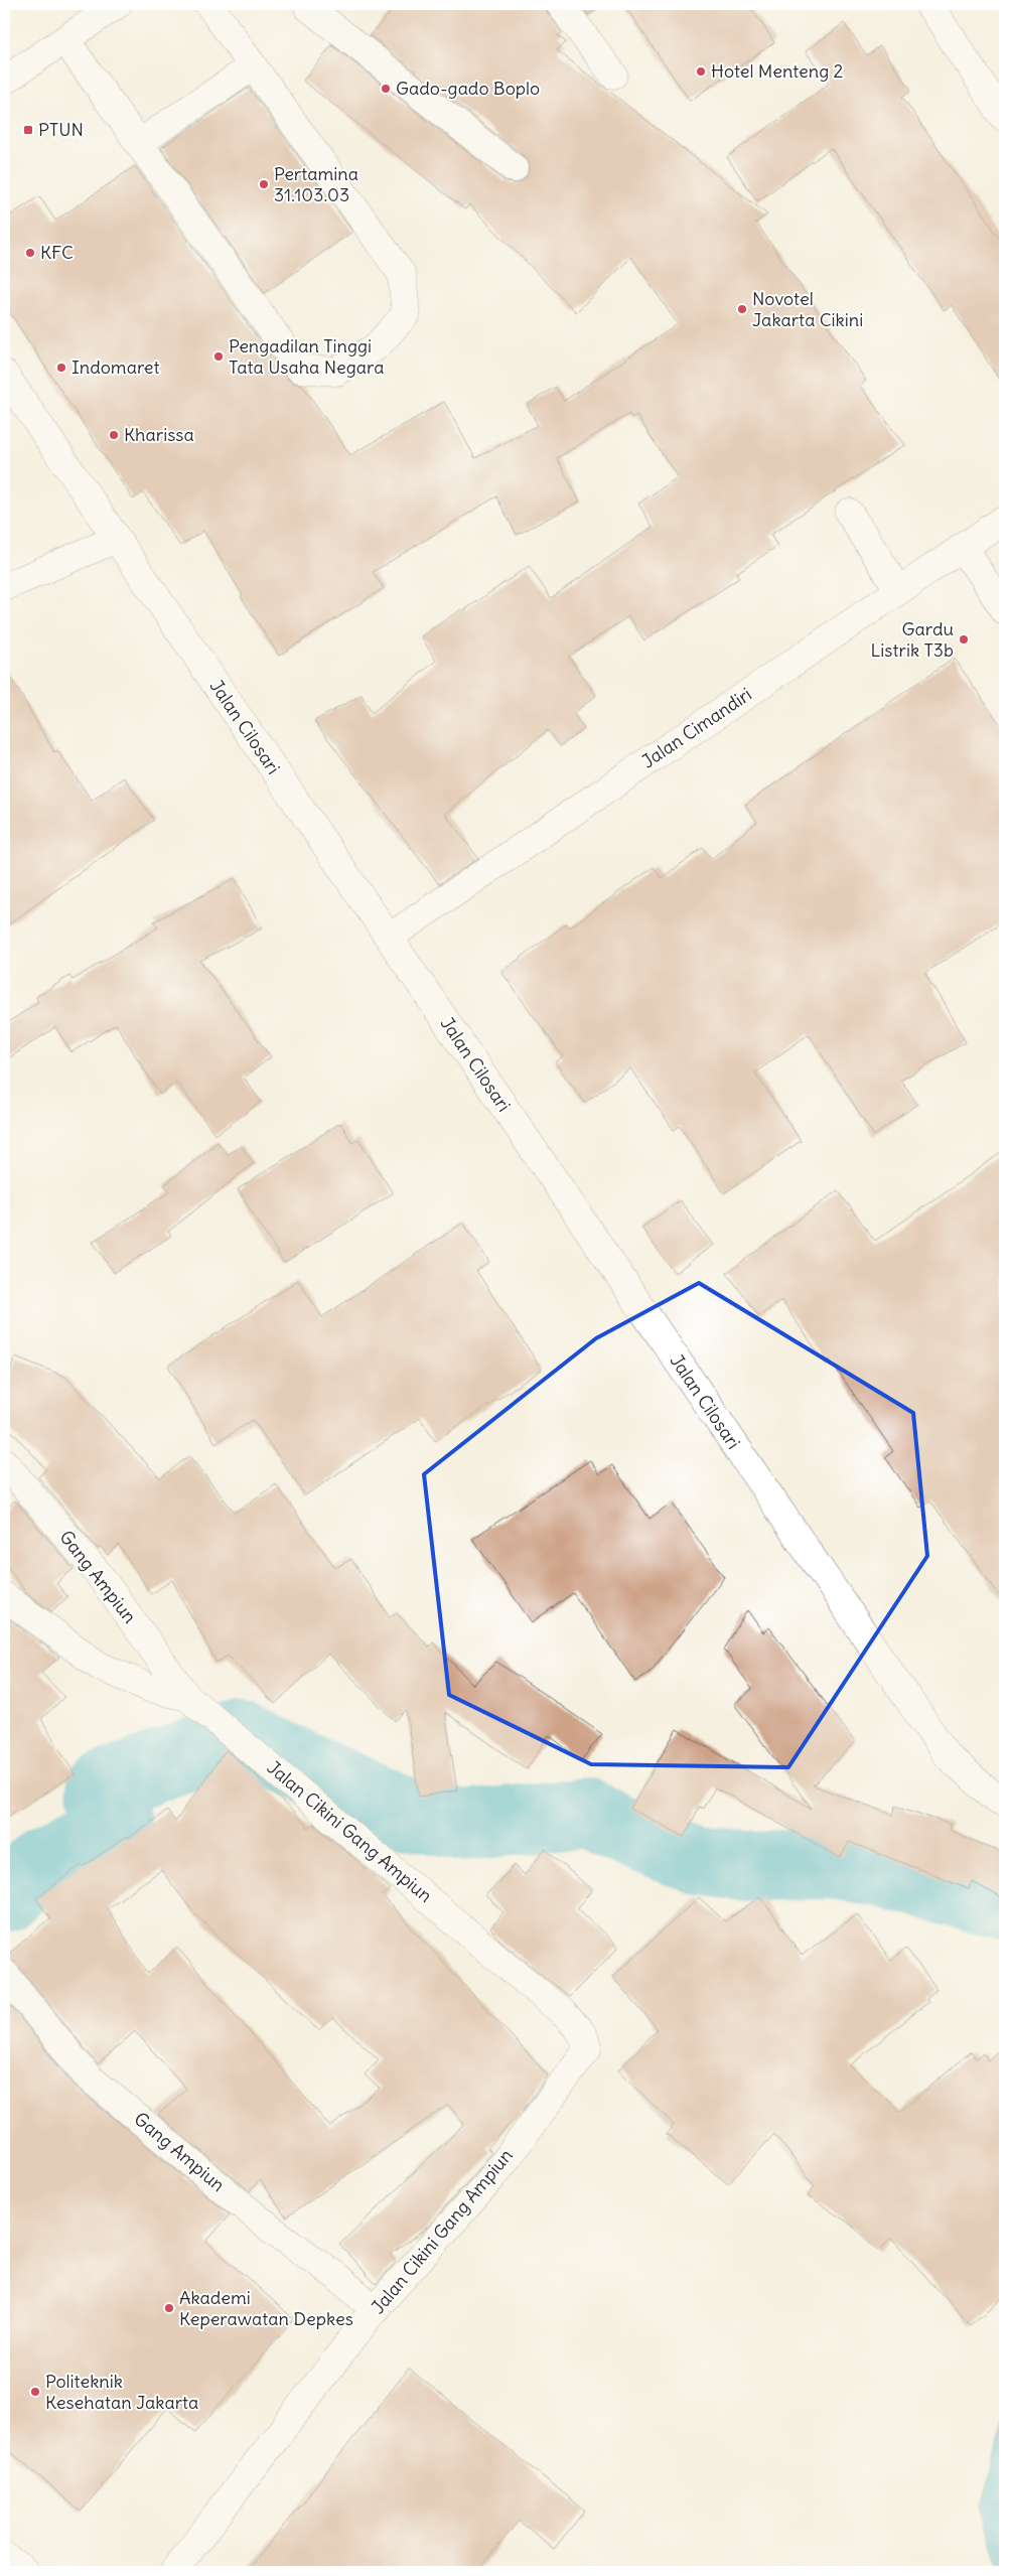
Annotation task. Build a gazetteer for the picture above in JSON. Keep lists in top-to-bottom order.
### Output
{
  "streets": {
    "street": [
      "Jalan Cilosari",
      "Jalan Cimandiri",
      "Gang Ampiun",
      "Jalan Cikini Gang Ampiun"
    ]
  },
  "crossings": [
    ["Jalan Cilosari", "Jalan Cimandiri"],
    ["Gang Ampiun", "Jalan Cikini Gang Ampiun"]
  ],
  "places": {
    "other": [
      "Hotel Menteng 2",
      "Gado-gado Boplo",
      "Pertamina 31.103.03",
      "KFC",
      "Novotel Jakarta Cikini",
      "Pengadilan Tinggi Tata Usaha Negara",
      "Indomaret",
      "Kharissa",
      "Gardu Listrik T3b",
      "Akademi Keperawatan Depkes",
      "Politeknik Kesehatan Jakarta"
    ],
    "transit": ["PTUN"]
  }
}
